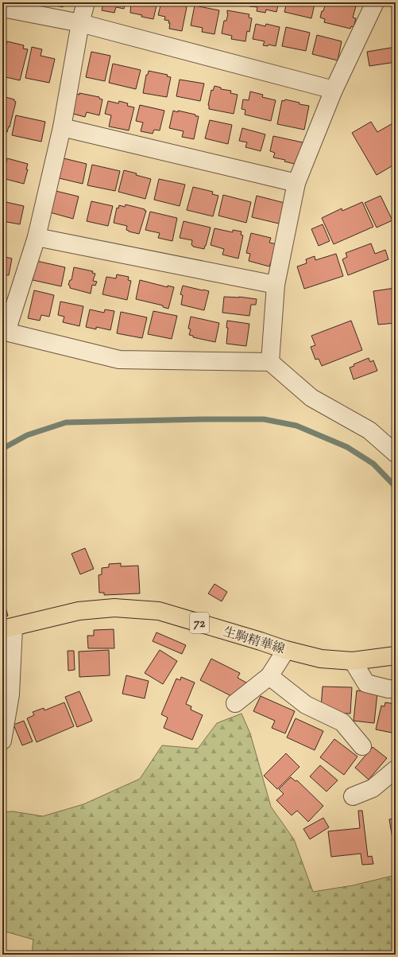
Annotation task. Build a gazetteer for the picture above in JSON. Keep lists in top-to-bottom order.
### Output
{
  "streets": {
    "main road": ["72", "生駒精華線"]
  }
}
